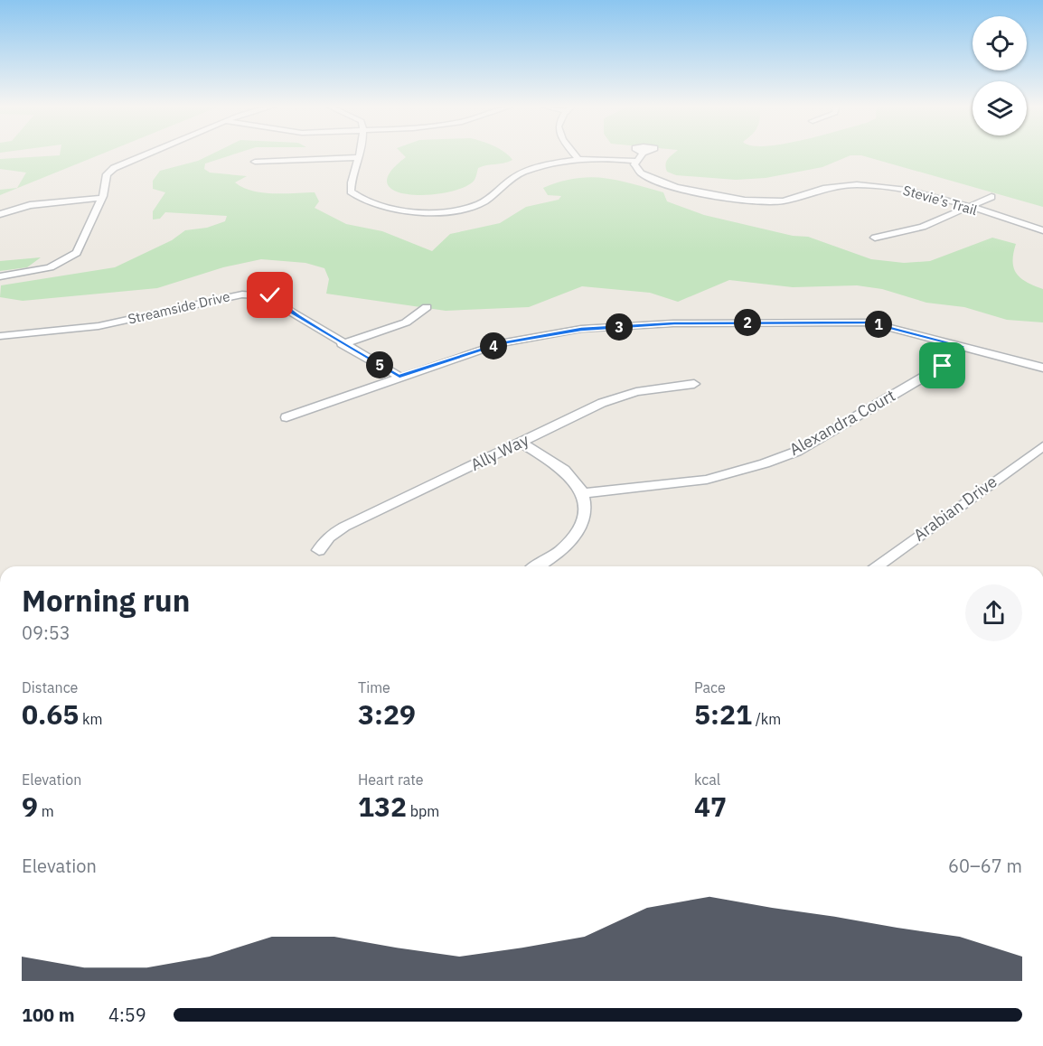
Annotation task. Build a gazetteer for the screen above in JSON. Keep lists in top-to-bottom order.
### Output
{
  "streets": {
    "street": [
      "Stevie’s Trail",
      "Streamside Drive",
      "Alexandra Court",
      "Ally Way",
      "Arabian Drive"
    ]
  },
  "page": {
    "pins": [
      "2",
      "1",
      "3",
      "4",
      "5"
    ],
    "heading": ["Morning run", "09:53"],
    "stats": [
      ["Distance", "0.65 km"],
      ["Time", "3:29"],
      ["Pace", "5:21 /km"],
      ["Elevation", "9 m"],
      ["Heart rate", "132 bpm"],
      ["kcal", "47"]
    ],
    "chart": ["Elevation", "60–67 m"],
    "list": [
      {
        "name": "100 m",
        "note": "4:59"
      }
    ]
  }
}
